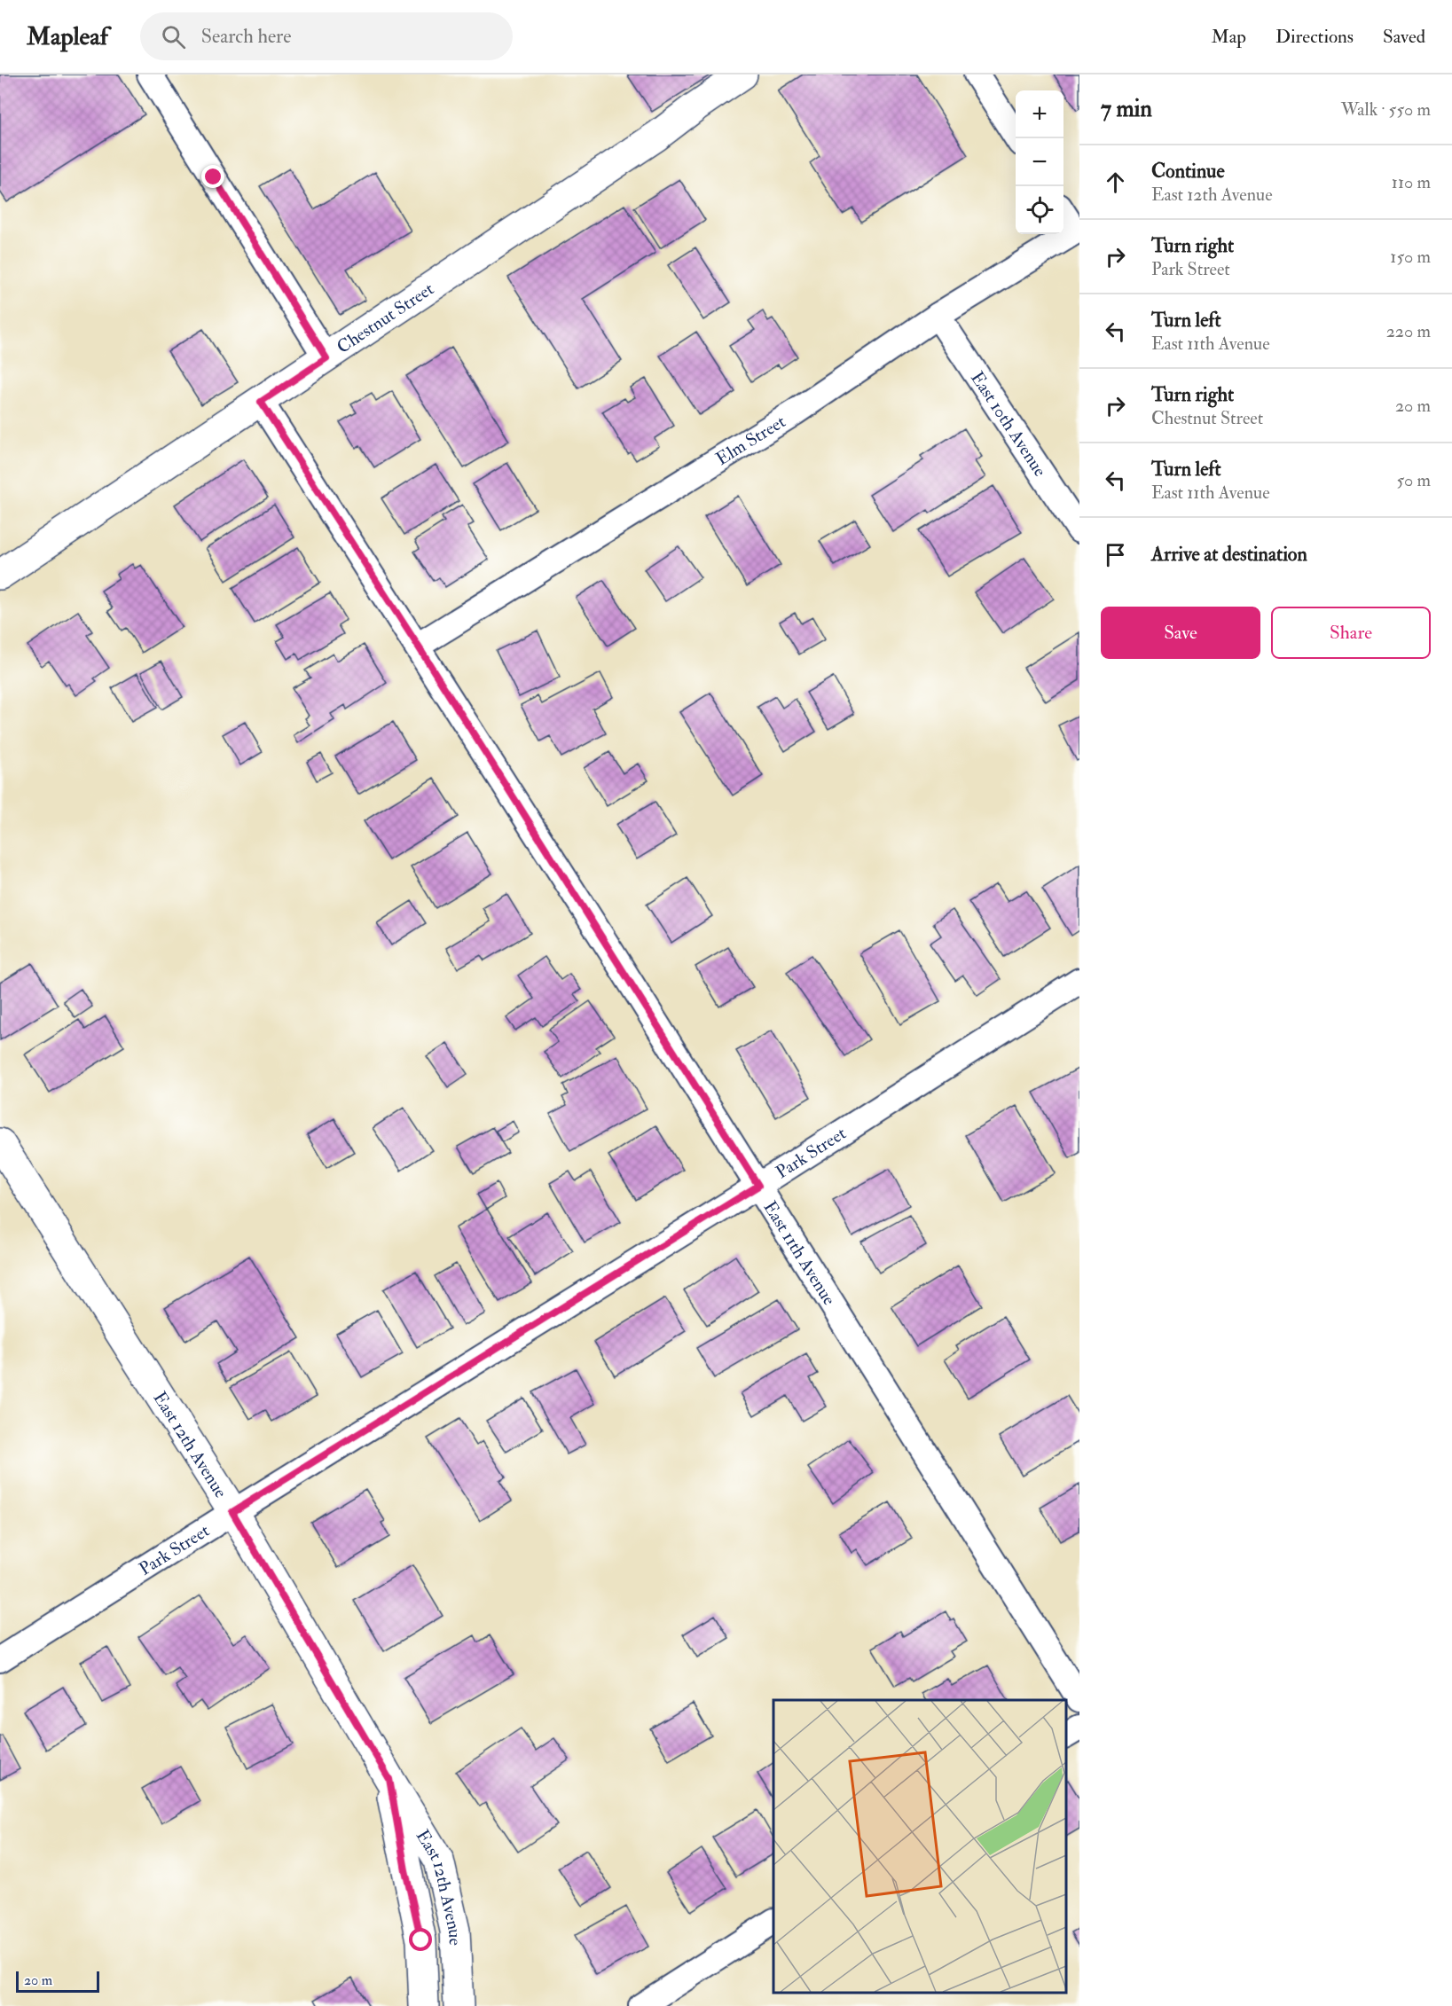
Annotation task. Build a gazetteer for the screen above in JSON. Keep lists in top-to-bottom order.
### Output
{
  "streets": {
    "street": [
      "Chestnut Street",
      "East 10th Avenue",
      "Elm Street",
      "Park Street",
      "East 11th Avenue",
      "East 12th Avenue"
    ]
  },
  "crossings": [
    ["Chestnut Street", "East 11th Avenue"],
    ["East 10th Avenue", "Elm Street"],
    ["Elm Street", "East 11th Avenue"],
    ["Park Street", "East 11th Avenue"],
    ["Park Street", "East 12th Avenue"]
  ],
  "scale_bar": "20 m",
  "page": {
    "header": "Mapleaf",
    "search": "Search here",
    "nav": ["Map", "Directions", "Saved"],
    "heading": ["7 min", "Walk · 550 m"],
    "map_buttons": ["+", "−"],
    "list": [
      ["Continue", "East 12th Avenue", "110 m"],
      ["Turn right", "Park Street", "150 m"],
      ["Turn left", "East 11th Avenue", "220 m"],
      ["Turn right", "Chestnut Street", "20 m"],
      ["Turn left", "East 11th Avenue", "50 m"],
      "Arrive at destination"
    ],
    "buttons": ["Save", "Share"],
    "scale": "20 m"
  }
}
